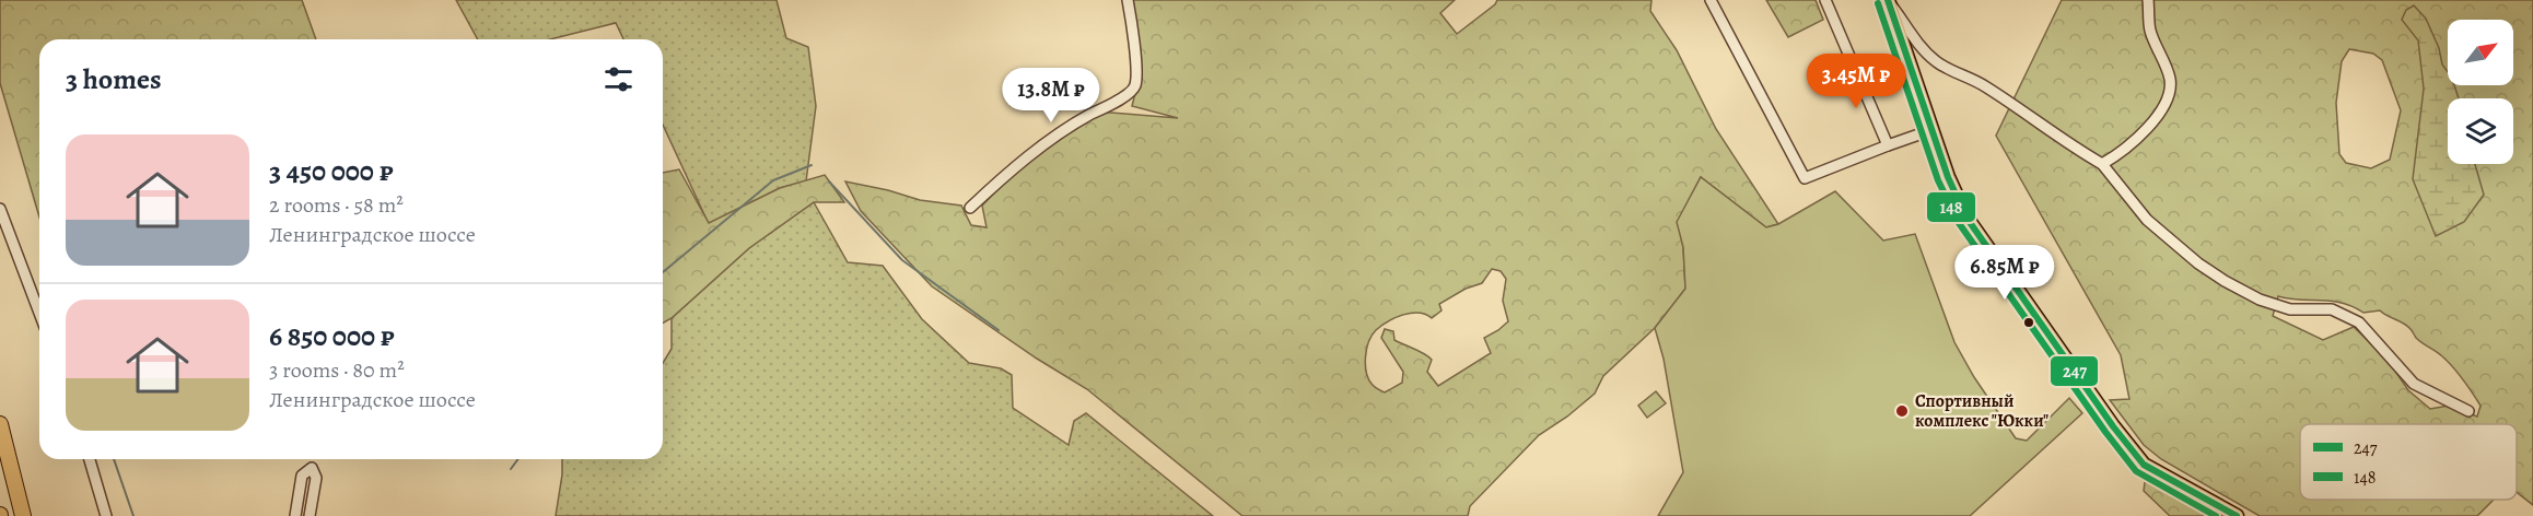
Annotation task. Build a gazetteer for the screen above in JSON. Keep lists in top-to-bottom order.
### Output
{
  "places": ["Спортивный комплекс \"Юкки\""],
  "lines": ["transit line 247", "transit line 148"],
  "legend": ["247", "148"],
  "north": "top right",
  "page": {
    "heading": "3 homes",
    "price": ["3.45M ₽", "13.8M ₽", "6.85M ₽"],
    "list": [
      {
        "name": "3 450 000 ₽",
        "note": "2 rooms · 58 m² · Ленинградское шоссе"
      },
      {
        "name": "6 850 000 ₽",
        "note": "3 rooms · 80 m² · Ленинградское шоссе"
      }
    ]
  }
}
